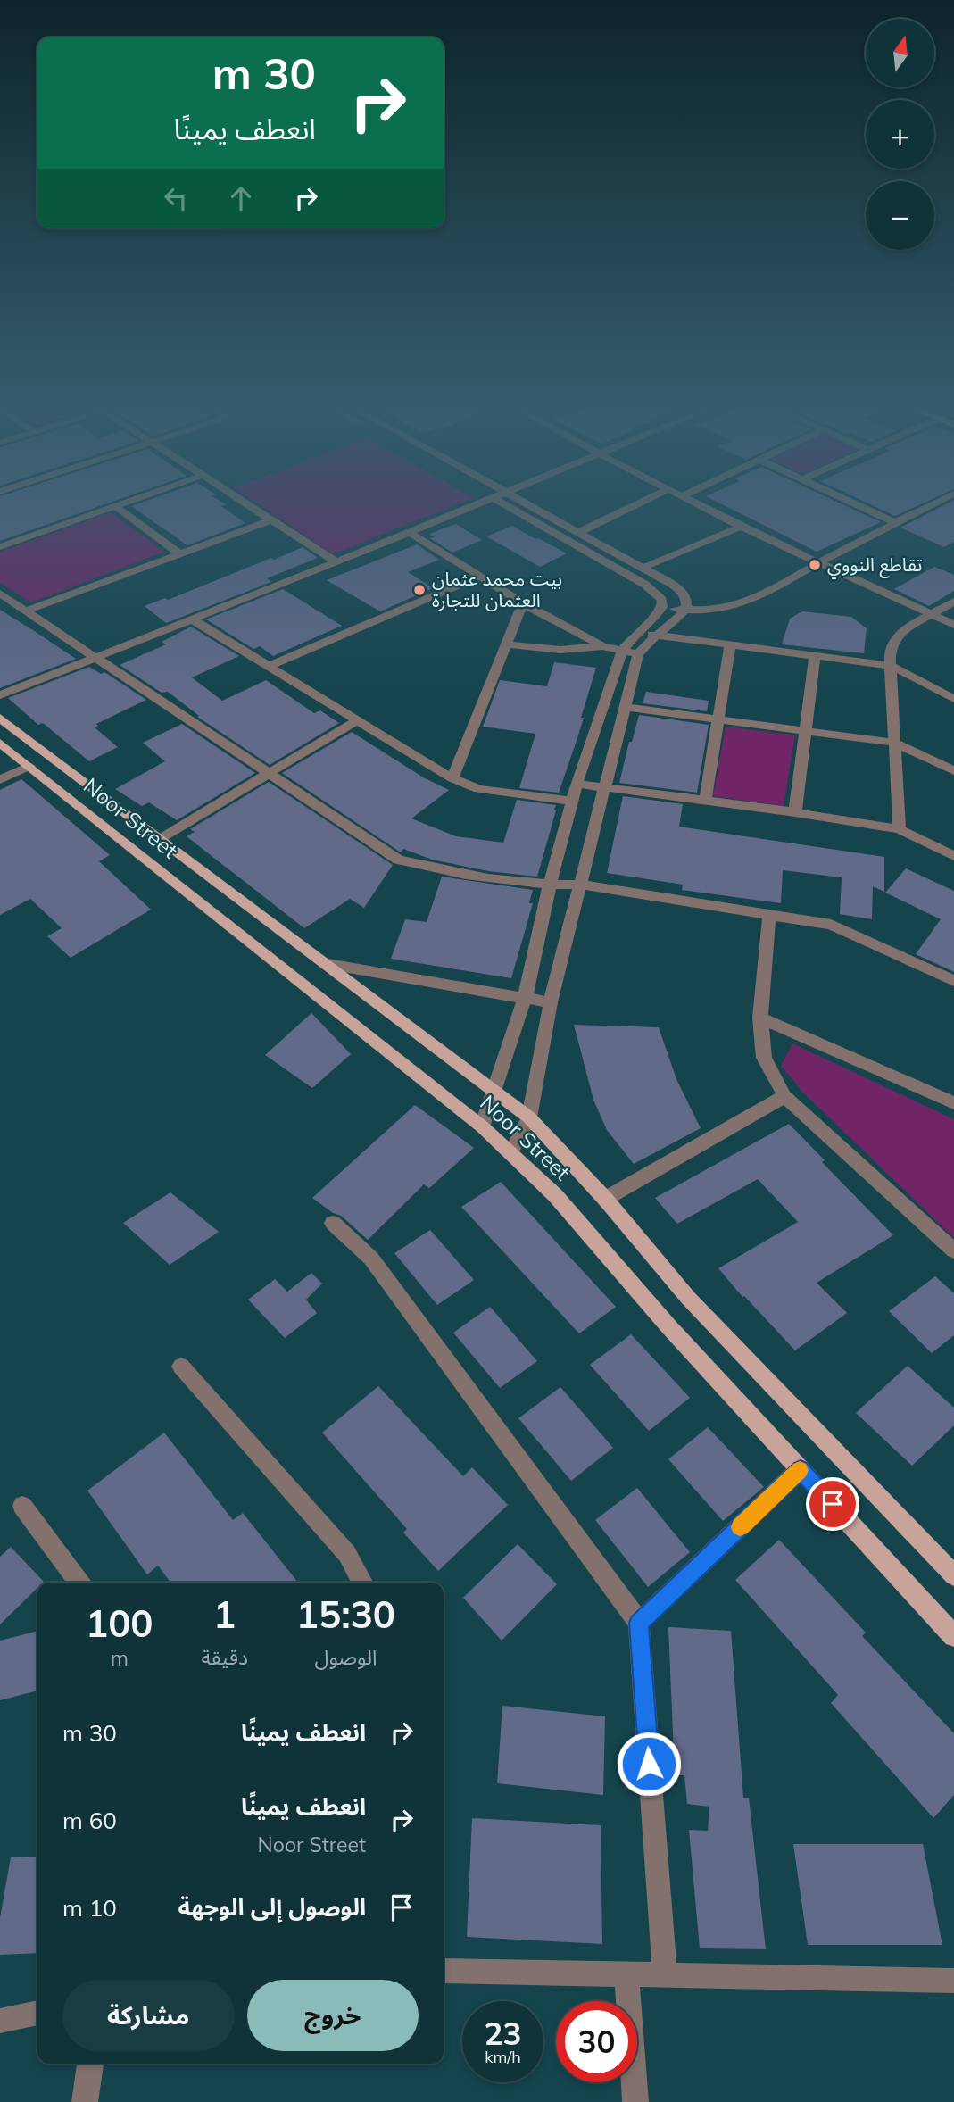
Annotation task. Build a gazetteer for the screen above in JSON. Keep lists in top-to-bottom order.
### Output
{
  "streets": {
    "main road": ["Noor Street"]
  },
  "places": ["تقاطع النووي", "بيت محمد عثمان العثمان للتجارة"],
  "north": "top",
  "page": {
    "map_buttons": ["+", "−"],
    "turn": ["30 m", "انعطف يمينًا"],
    "eta": [
      "15:30",
      "الوصول",
      "1",
      "دقيقة",
      "100",
      "m"
    ],
    "list": [
      {
        "name": "انعطف يمينًا",
        "value": "30 m"
      },
      {
        "name": "انعطف يمينًا",
        "note": "Noor Street",
        "value": "60 m"
      },
      {
        "name": "الوصول إلى الوجهة",
        "value": "10 m"
      }
    ],
    "buttons": ["خروج", "مشاركة"],
    "speed": "23 km/h",
    "limit": "30"
  }
}
